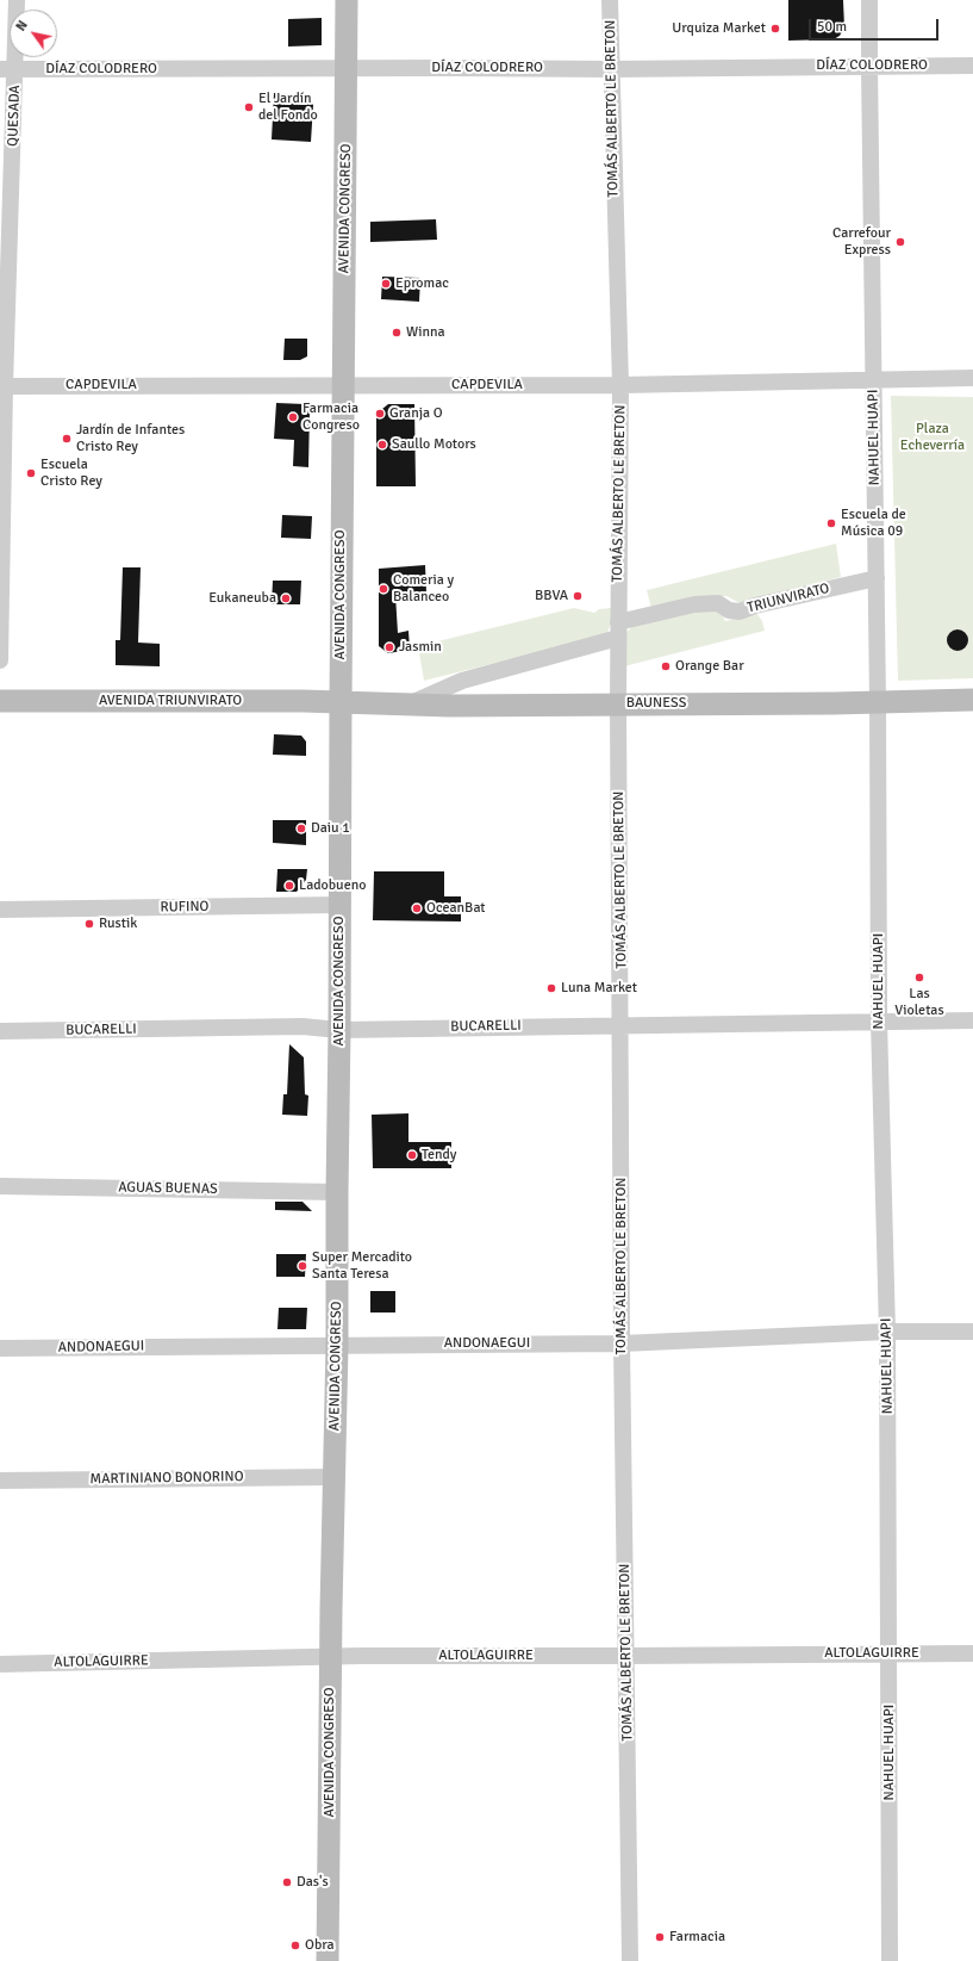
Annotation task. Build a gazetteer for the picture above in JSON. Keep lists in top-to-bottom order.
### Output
{
  "streets": {
    "main road": ["AVENIDA CONGRESO", "AVENIDA TRIUNVIRATO", "BAUNESS"],
    "street": [
      "DÍAZ COLODRERO",
      "TOMÁS ALBERTO LE BRETON",
      "QUESADA",
      "CAPDEVILA",
      "NAHUEL HUAPI",
      "TRIUNVIRATO",
      "RUFINO",
      "BUCARELLI",
      "AGUAS BUENAS",
      "ANDONAEGUI",
      "MARTINIANO BONORINO",
      "ALTOLAGUIRRE"
    ]
  },
  "crossings": [
    ["DÍAZ COLODRERO", "TOMÁS ALBERTO LE BRETON"],
    ["DÍAZ COLODRERO", "QUESADA"],
    ["DÍAZ COLODRERO", "AVENIDA CONGRESO"],
    ["DÍAZ COLODRERO", "NAHUEL HUAPI"],
    ["TOMÁS ALBERTO LE BRETON", "CAPDEVILA"],
    ["TOMÁS ALBERTO LE BRETON", "TRIUNVIRATO"],
    ["TOMÁS ALBERTO LE BRETON", "BAUNESS"],
    ["TOMÁS ALBERTO LE BRETON", "BUCARELLI"],
    ["TOMÁS ALBERTO LE BRETON", "ANDONAEGUI"],
    ["TOMÁS ALBERTO LE BRETON", "ALTOLAGUIRRE"],
    ["QUESADA", "CAPDEVILA"],
    ["AVENIDA CONGRESO", "CAPDEVILA"],
    ["AVENIDA CONGRESO", "AVENIDA TRIUNVIRATO"],
    ["AVENIDA CONGRESO", "BAUNESS"],
    ["AVENIDA CONGRESO", "RUFINO"],
    ["AVENIDA CONGRESO", "BUCARELLI"],
    ["AVENIDA CONGRESO", "AGUAS BUENAS"],
    ["AVENIDA CONGRESO", "ANDONAEGUI"],
    ["AVENIDA CONGRESO", "MARTINIANO BONORINO"],
    ["AVENIDA CONGRESO", "ALTOLAGUIRRE"],
    ["CAPDEVILA", "NAHUEL HUAPI"],
    ["NAHUEL HUAPI", "TRIUNVIRATO"],
    ["NAHUEL HUAPI", "BAUNESS"],
    ["NAHUEL HUAPI", "BUCARELLI"],
    ["NAHUEL HUAPI", "ANDONAEGUI"],
    ["NAHUEL HUAPI", "ALTOLAGUIRRE"],
    ["TRIUNVIRATO", "BAUNESS"],
    ["AVENIDA TRIUNVIRATO", "BAUNESS"]
  ],
  "parks": ["Plaza Echeverría"],
  "places": [
    "Urquiza Market",
    "El Jardín del Fondo",
    "Carrefour Express",
    "Epromac",
    "Winna",
    "Granja O",
    "Farmacia Congreso",
    "Jardín de Infantes Cristo Rey",
    "Saullo Motors",
    "Escuela Cristo Rey",
    "Escuela de Música 09",
    "Comeria y Balanceo",
    "BBVA",
    "Eukaneuba",
    "Jasmin",
    "Orange Bar",
    "Daiu 1",
    "Ladobueno",
    "OceanBat",
    "Rustik",
    "Las Violetas",
    "Luna Market",
    "Tendy",
    "Super Mercadito Santa Teresa",
    "Das's",
    "Farmacia",
    "Obra"
  ],
  "scale_bar": "50 m",
  "north": "top left"
}
